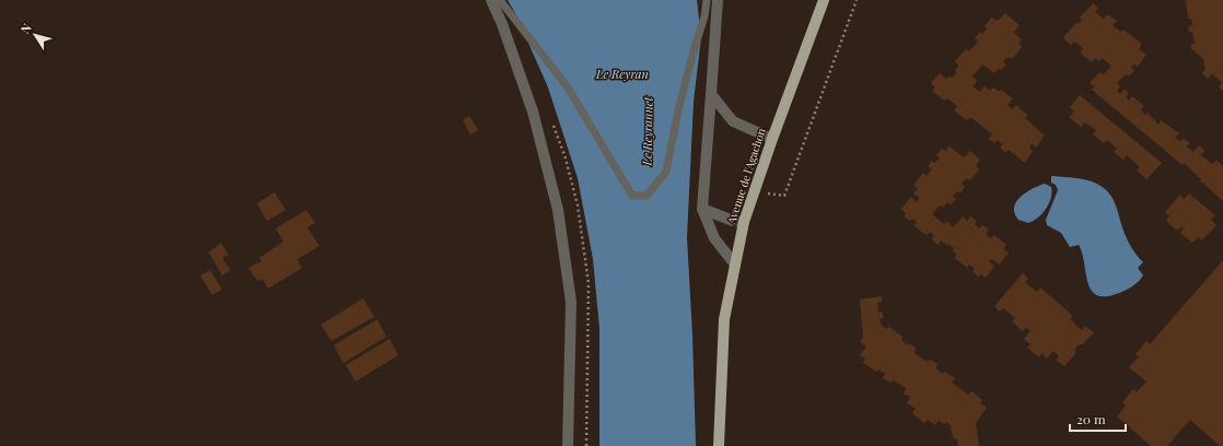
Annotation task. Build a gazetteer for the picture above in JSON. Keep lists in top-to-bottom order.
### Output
{
  "streets": {
    "main road": ["Avenue de l'Agachon"]
  },
  "water": ["Le Reyran", "Le Reyrannet"],
  "scale_bar": "20 m",
  "north": "top left"
}
